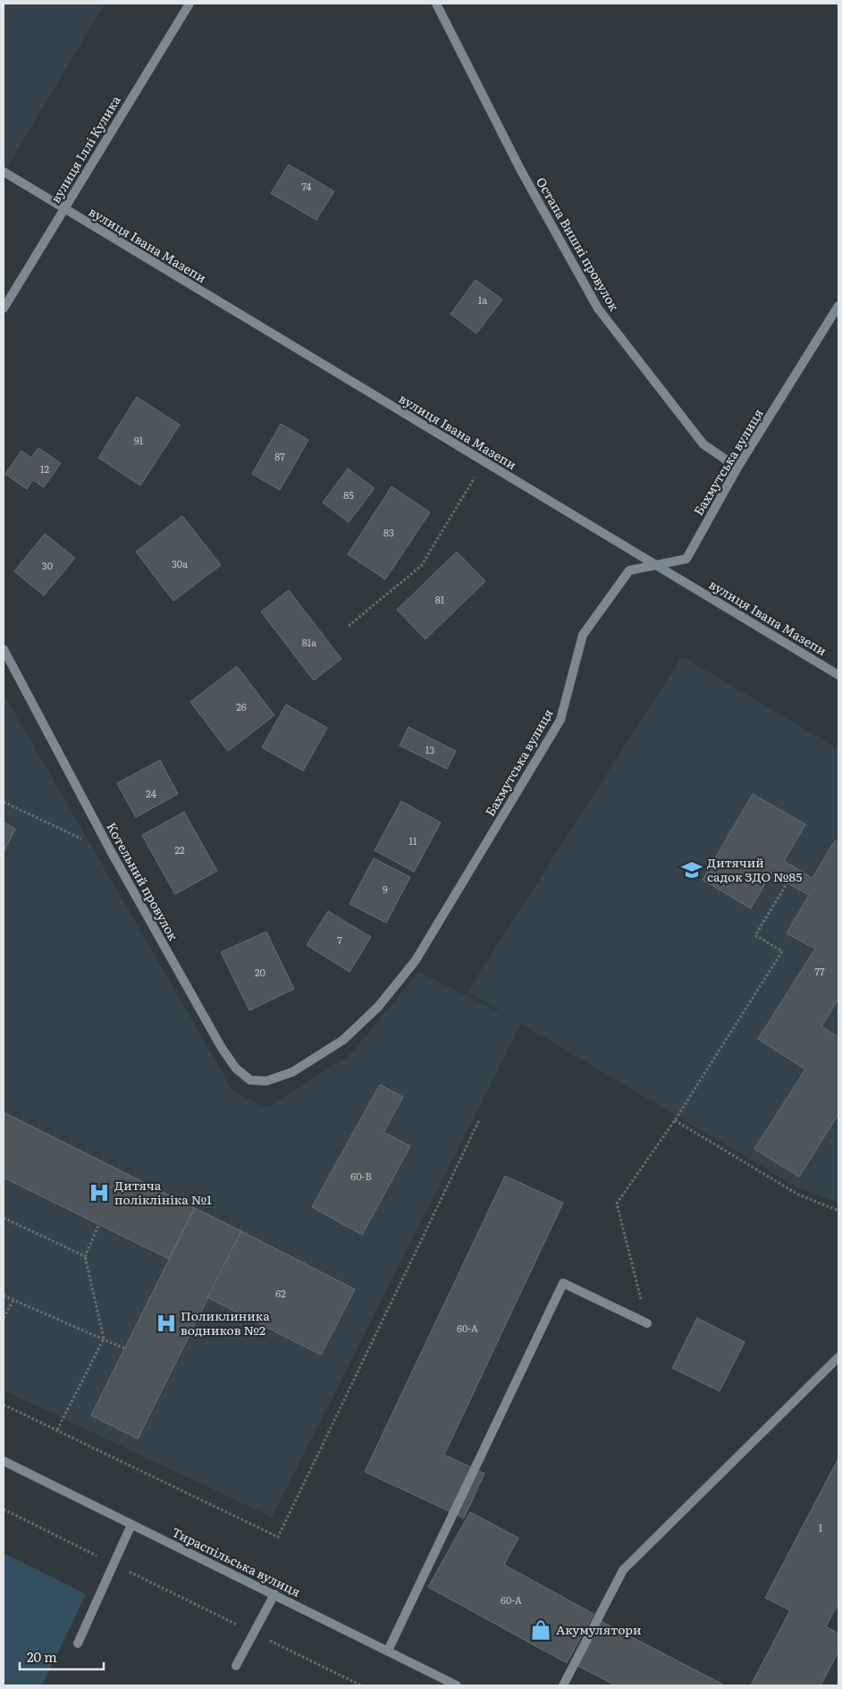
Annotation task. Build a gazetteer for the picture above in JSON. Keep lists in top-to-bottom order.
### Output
{
  "streets": {
    "street": [
      "вулиця Іллі Кулика",
      "Остапа Вишні провулок",
      "вулиця Івана Мазепи",
      "Бахмутська вулиця",
      "Котельний провулок",
      "Тираспільська вулиця"
    ]
  },
  "crossings": [
    ["вулиця Іллі Кулика", "вулиця Івана Мазепи"],
    ["Остапа Вишні провулок", "Бахмутська вулиця"],
    ["вулиця Івана Мазепи", "Бахмутська вулиця"],
    ["Бахмутська вулиця", "Котельний провулок"]
  ],
  "places": {
    "school or university": ["Дитячий садок ЗДО №85"],
    "hospital": ["Дитяча поліклініка №1", "Поликлиника водников №2"],
    "shop": ["Акумулятори"]
  },
  "house_numbers": [
    "74",
    "1а",
    "91",
    "87",
    "12",
    "85",
    "83",
    "30а",
    "30",
    "81",
    "81а",
    "26",
    "13",
    "24",
    "11",
    "22",
    "9",
    "7",
    "77",
    "20",
    "60-В",
    "62",
    "60-А",
    "1",
    "60-А"
  ],
  "scale_bar": "20 m"
}
